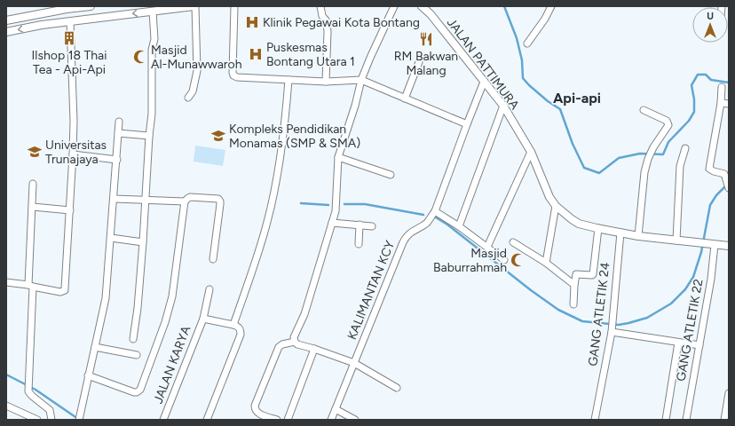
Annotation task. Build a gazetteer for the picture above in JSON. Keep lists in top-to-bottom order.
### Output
{
  "streets": {
    "street": [
      "JALAN PATTIMURA",
      "KALIMANTAN KCY",
      "GANG ATLETIK 24",
      "GANG ATLETIK 22",
      "JALAN KARYA"
    ]
  },
  "crossings": [
    ["JALAN PATTIMURA", "KALIMANTAN KCY"],
    ["JALAN PATTIMURA", "GANG ATLETIK 24"],
    ["JALAN PATTIMURA", "GANG ATLETIK 22"]
  ],
  "districts": ["Api-api"],
  "places": {
    "hospital": ["Klinik Pegawai Kota Bontang", "Puskesmas Bontang Utara 1"],
    "building": ["Ilshop 18 Thai Tea - Api-Api"],
    "restaurant": ["RM Bakwan Malang"],
    "mosque": ["Masjid Al-Munawwaroh", "Masjid Baburrahmah"],
    "school or university": ["Kompleks Pendidikan Monamas (SMP & SMA)", "Universitas Trunajaya"]
  },
  "north": "top"
}
